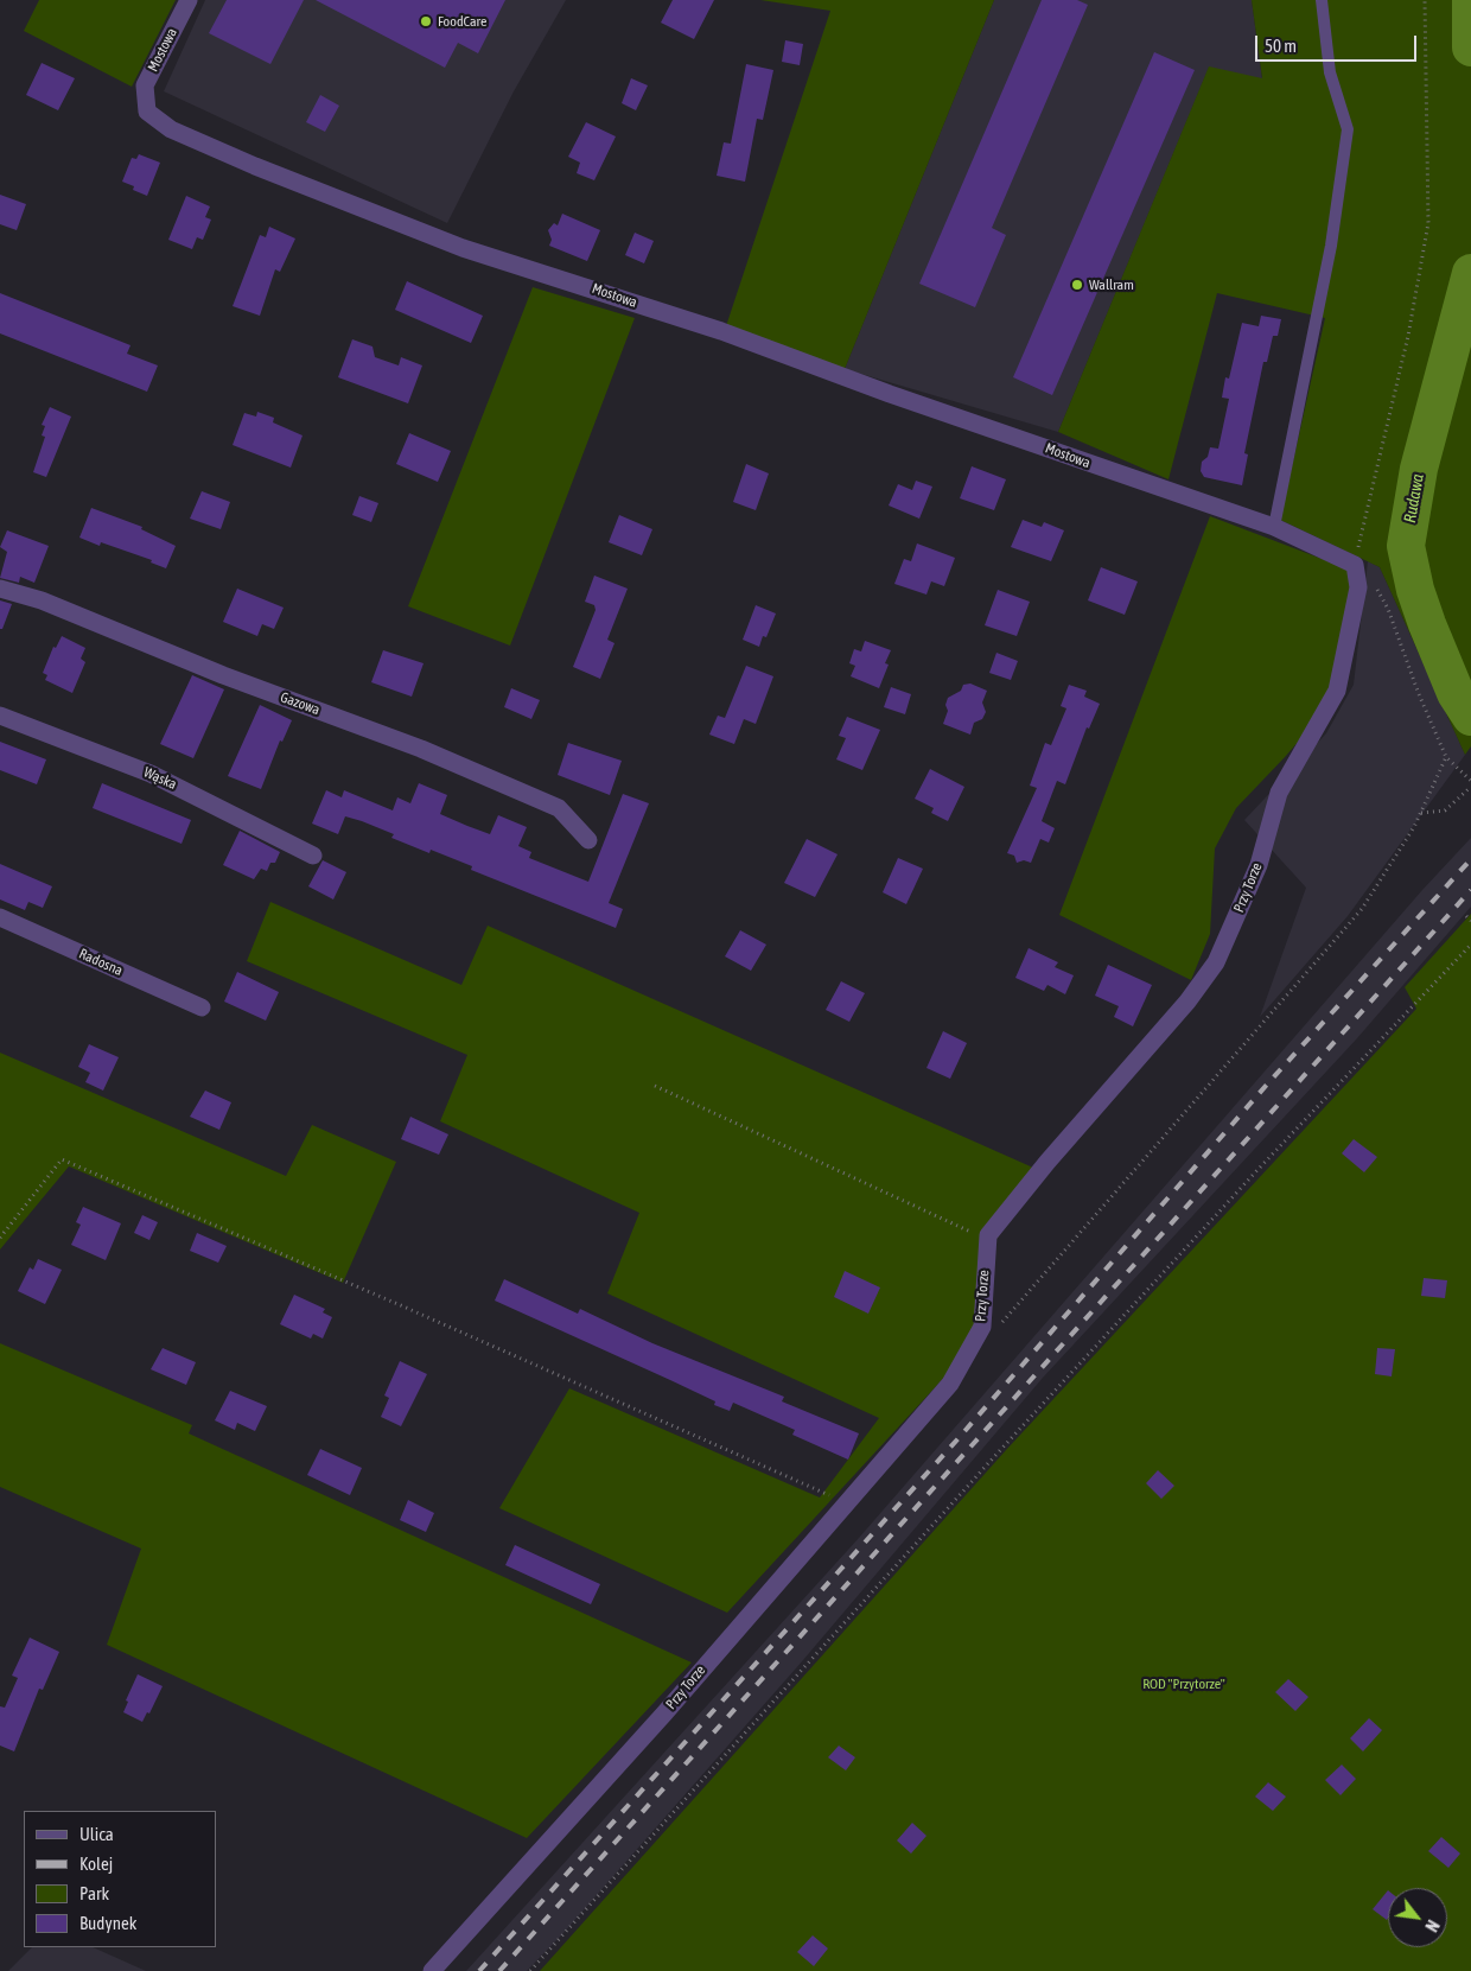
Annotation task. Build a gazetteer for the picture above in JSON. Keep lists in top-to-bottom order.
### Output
{
  "streets": {
    "street": [
      "Mostowa",
      "Gazowa",
      "Wąska",
      "Przy Torze",
      "Radosna"
    ]
  },
  "crossings": [
    ["Mostowa", "Przy Torze"]
  ],
  "water": ["Rudawa"],
  "parks": ["ROD \"Przytorze\""],
  "places": ["FoodCare", "Wallram"],
  "legend": [
    "Ulica",
    "Kolej",
    "Park",
    "Budynek"
  ],
  "scale_bar": "50 m",
  "north": "bottom right"
}
